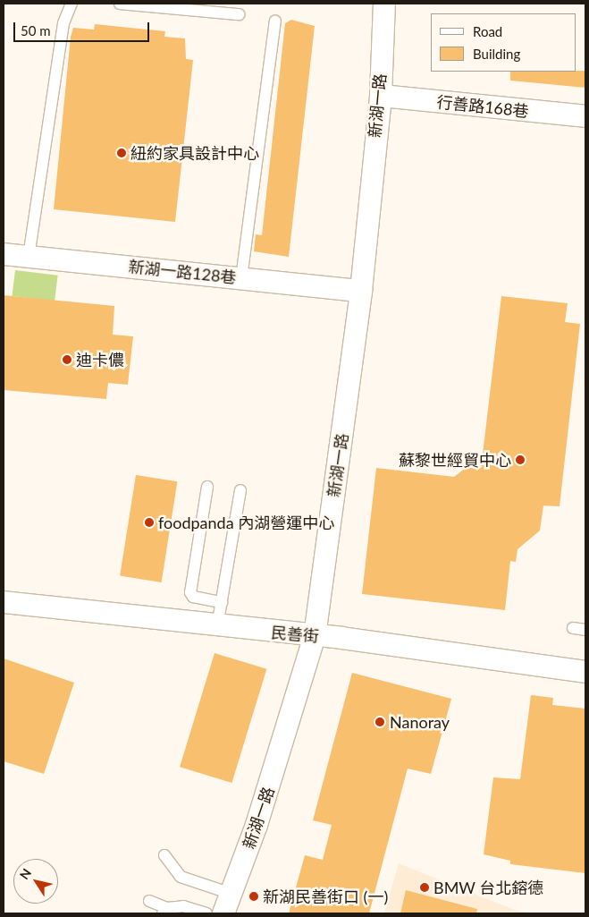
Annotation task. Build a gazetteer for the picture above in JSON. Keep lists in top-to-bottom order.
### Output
{
  "streets": {
    "street": [
      "新湖一路",
      "行善路168巷",
      "新湖一路128巷",
      "民善街"
    ]
  },
  "crossings": [
    ["新湖一路", "行善路168巷"],
    ["新湖一路", "新湖一路128巷"],
    ["新湖一路", "民善街"]
  ],
  "places": [
    "紐約家具設計中心",
    "迪卡儂",
    "蘇黎世經貿中心",
    "foodpanda 內湖營運中心",
    "Nanoray",
    "BMW 台北鎔德",
    "新湖民善街口 (一)"
  ],
  "legend": ["Road", "Building"],
  "scale_bar": "50 m",
  "north": "top left"
}
